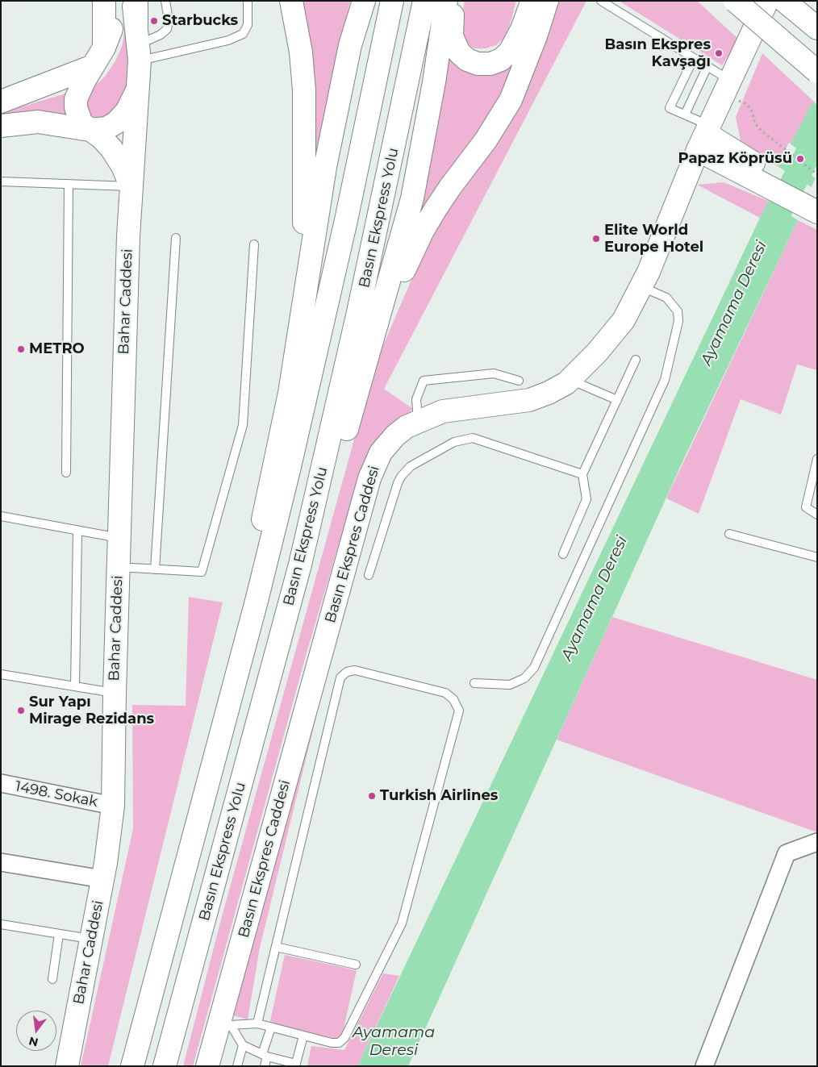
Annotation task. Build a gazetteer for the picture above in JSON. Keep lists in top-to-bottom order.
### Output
{
  "streets": {
    "main road": ["Basın Ekspress Yolu", "Bahar Caddesi", "Basın Ekspres Caddesi"],
    "street": ["1498. Sokak"]
  },
  "crossings": [
    ["Bahar Caddesi", "1498. Sokak"]
  ],
  "water": ["Ayamama Deresi"],
  "places": [
    "Starbucks",
    "Basın Ekspres Kavşağı",
    "Papaz Köprüsü",
    "Elite World Europe Hotel",
    "METRO",
    "Sur Yapı Mirage Rezidans",
    "Turkish Airlines"
  ],
  "north": "bottom"
}
